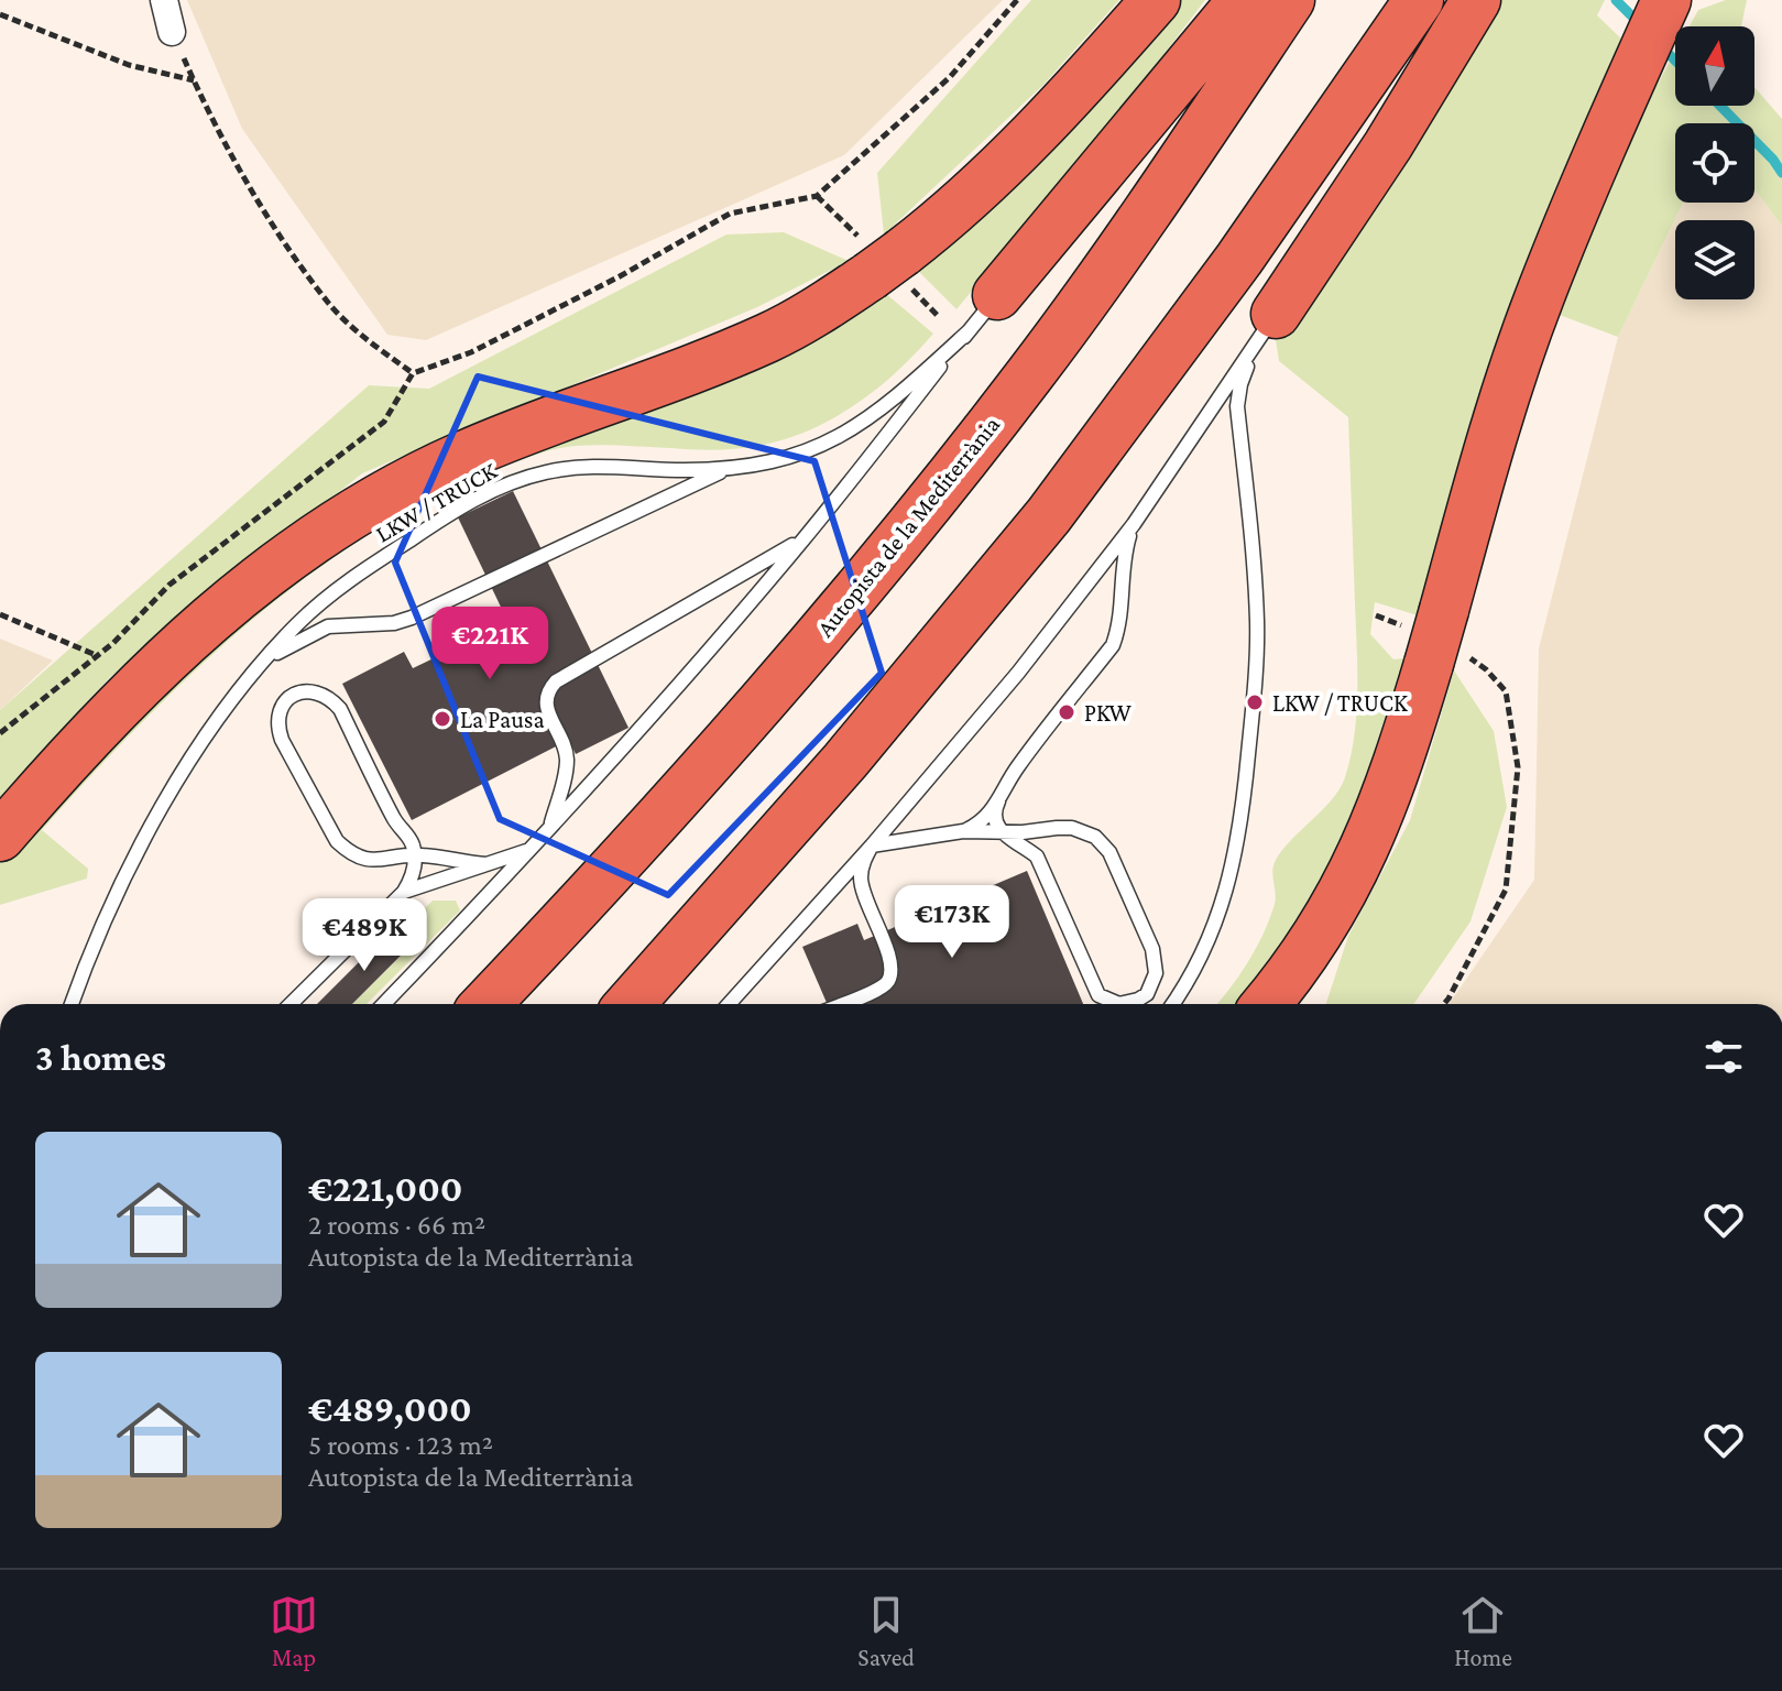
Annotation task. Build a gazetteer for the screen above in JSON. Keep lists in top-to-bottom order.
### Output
{
  "streets": {
    "highway": ["Autopista de la Mediterrània"],
    "lane": ["LKW / TRUCK"]
  },
  "places": ["LKW / TRUCK", "PKW", "La Pausa"],
  "north": "top",
  "page": {
    "price": ["€221K", "€173K", "€489K"],
    "heading": "3 homes",
    "list": [
      {
        "name": "€221,000",
        "note": "2 rooms · 66 m² · Autopista de la Mediterrània"
      },
      {
        "name": "€489,000",
        "note": "5 rooms · 123 m² · Autopista de la Mediterrània"
      }
    ],
    "tabs": ["Map", "Saved", "Home"]
  }
}
